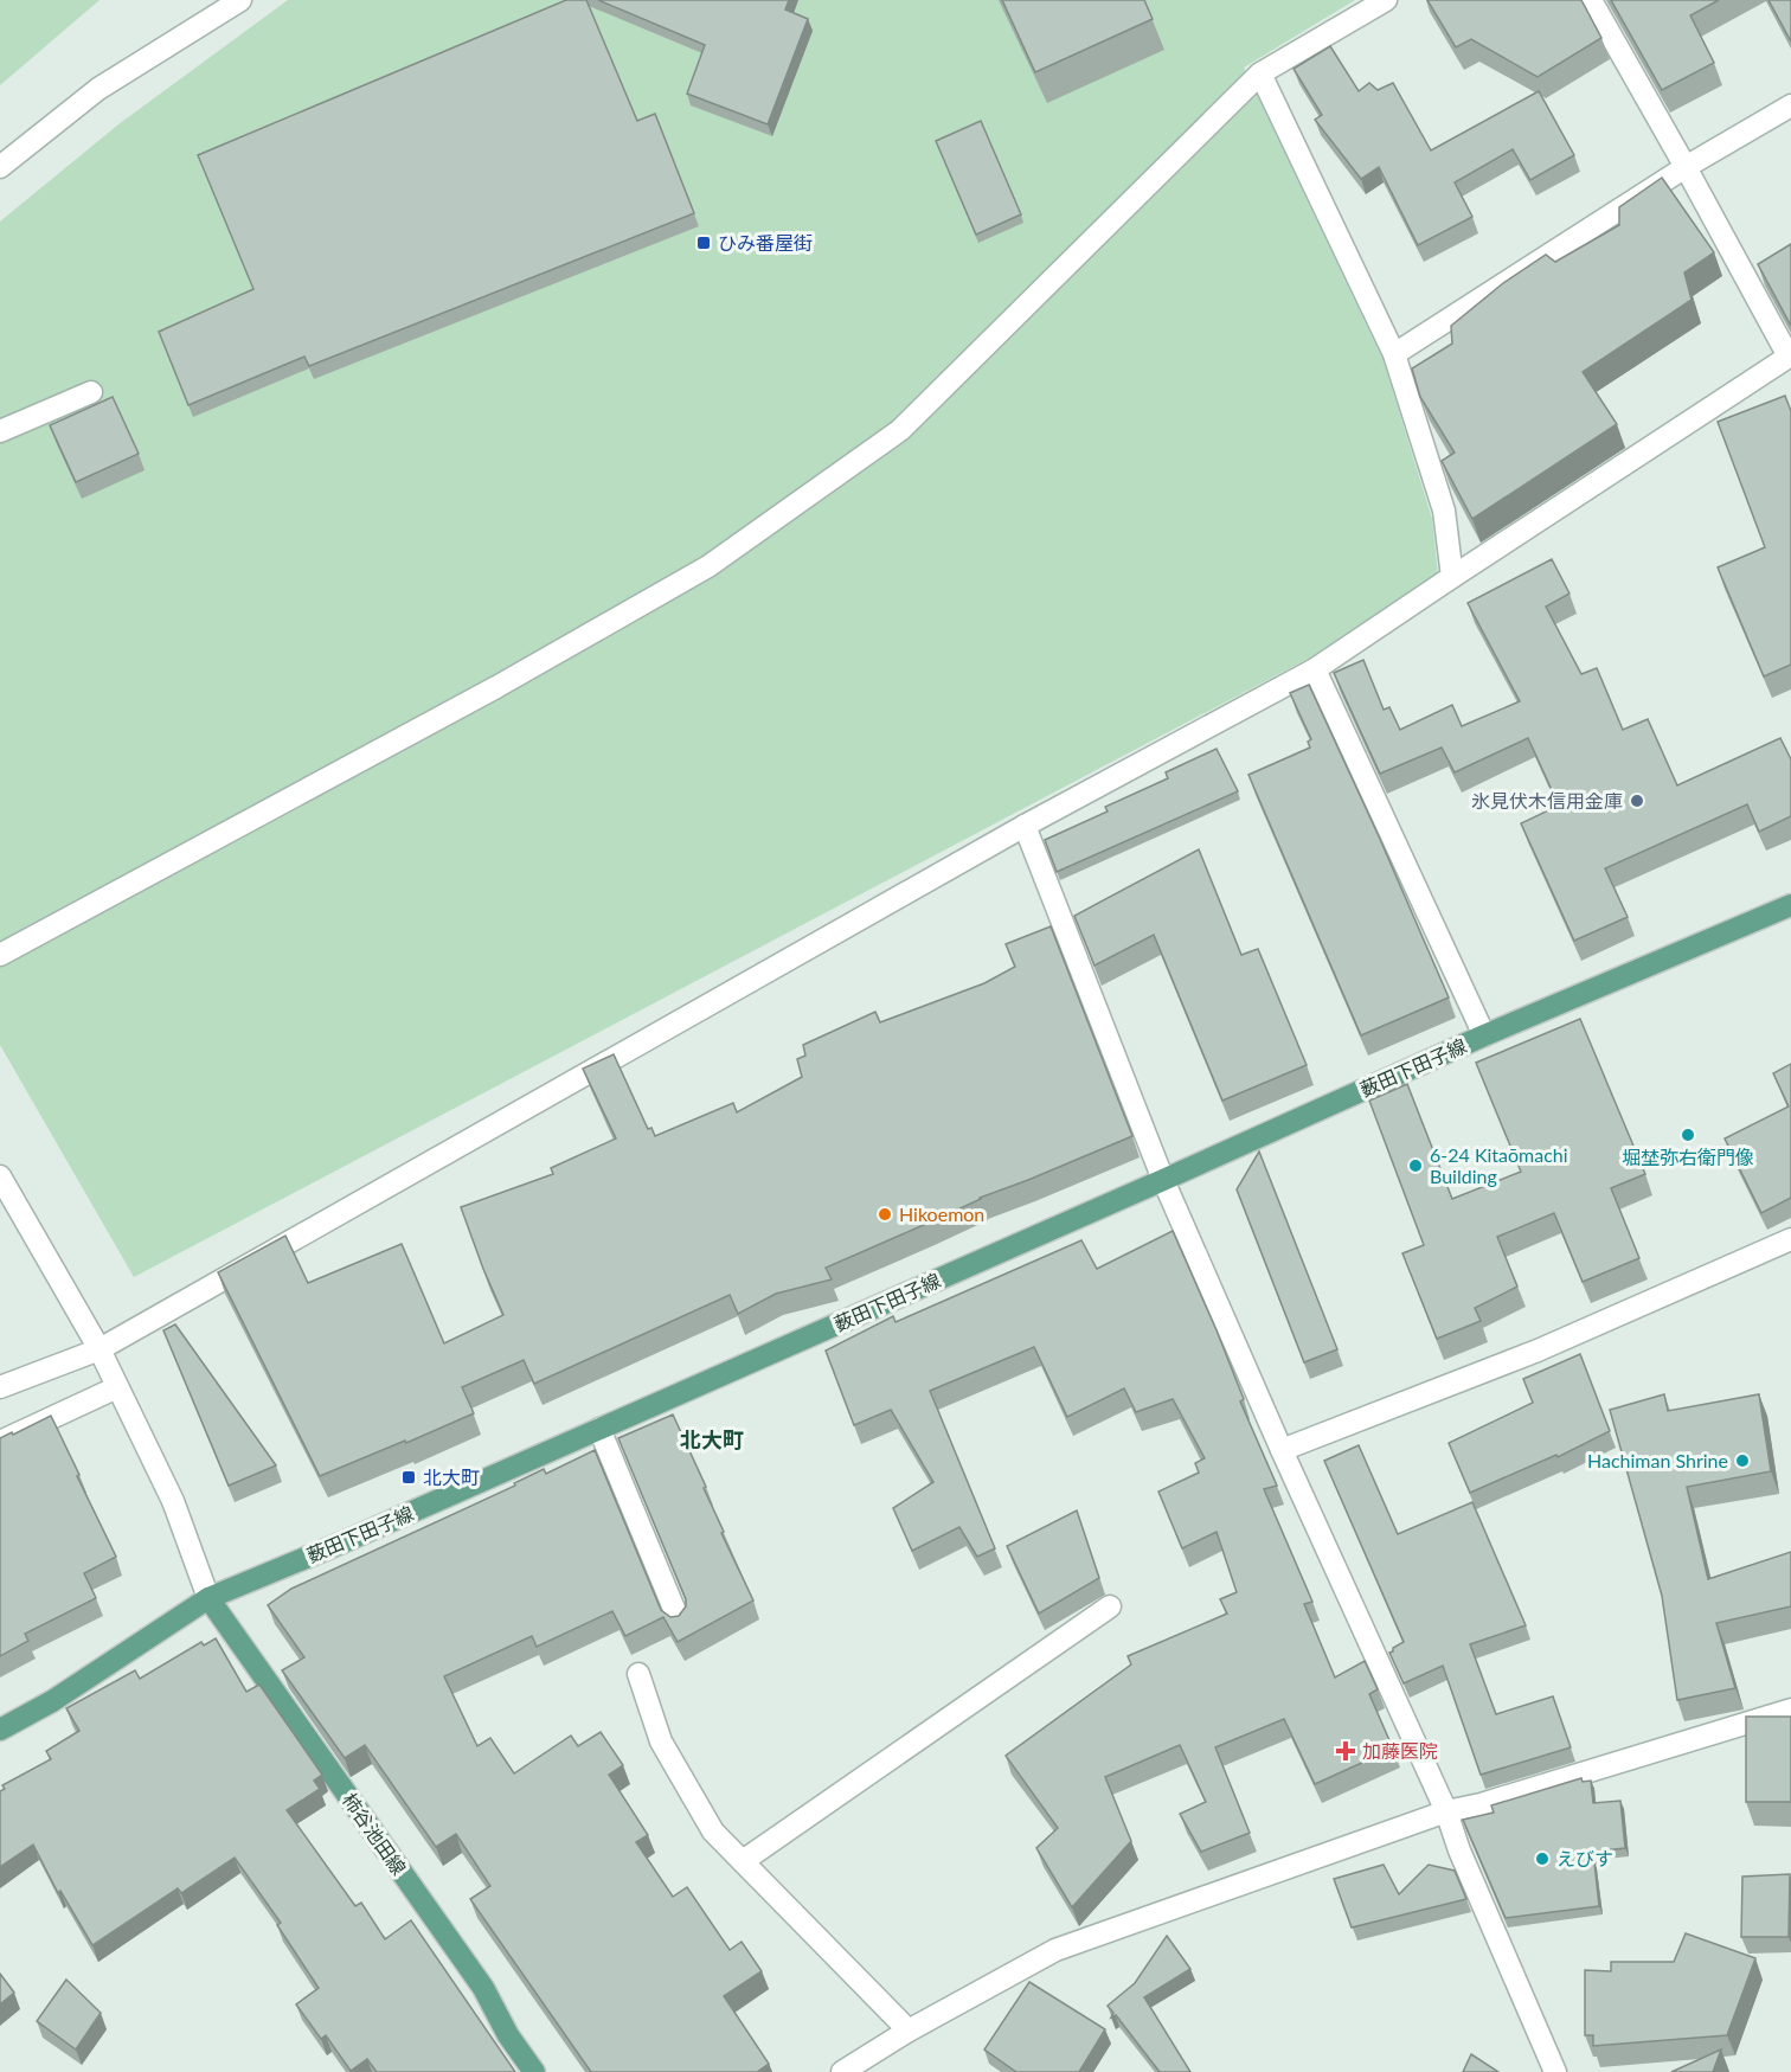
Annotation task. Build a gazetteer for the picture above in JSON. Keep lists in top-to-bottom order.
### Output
{
  "streets": {
    "main road": ["薮田下田子線", "柿谷池田線"]
  },
  "crossings": [
    ["薮田下田子線", "柿谷池田線"]
  ],
  "districts": ["北大町"],
  "places": {
    "transit": ["ひみ番屋街", "北大町"],
    "other": [
      "氷見伏木信用金庫",
      "堀埜弥右衛門像",
      "6-24 Kitaōmachi Building",
      "Hikoemon",
      "Hachiman Shrine",
      "えびす"
    ],
    "health": ["加藤医院"]
  }
}
